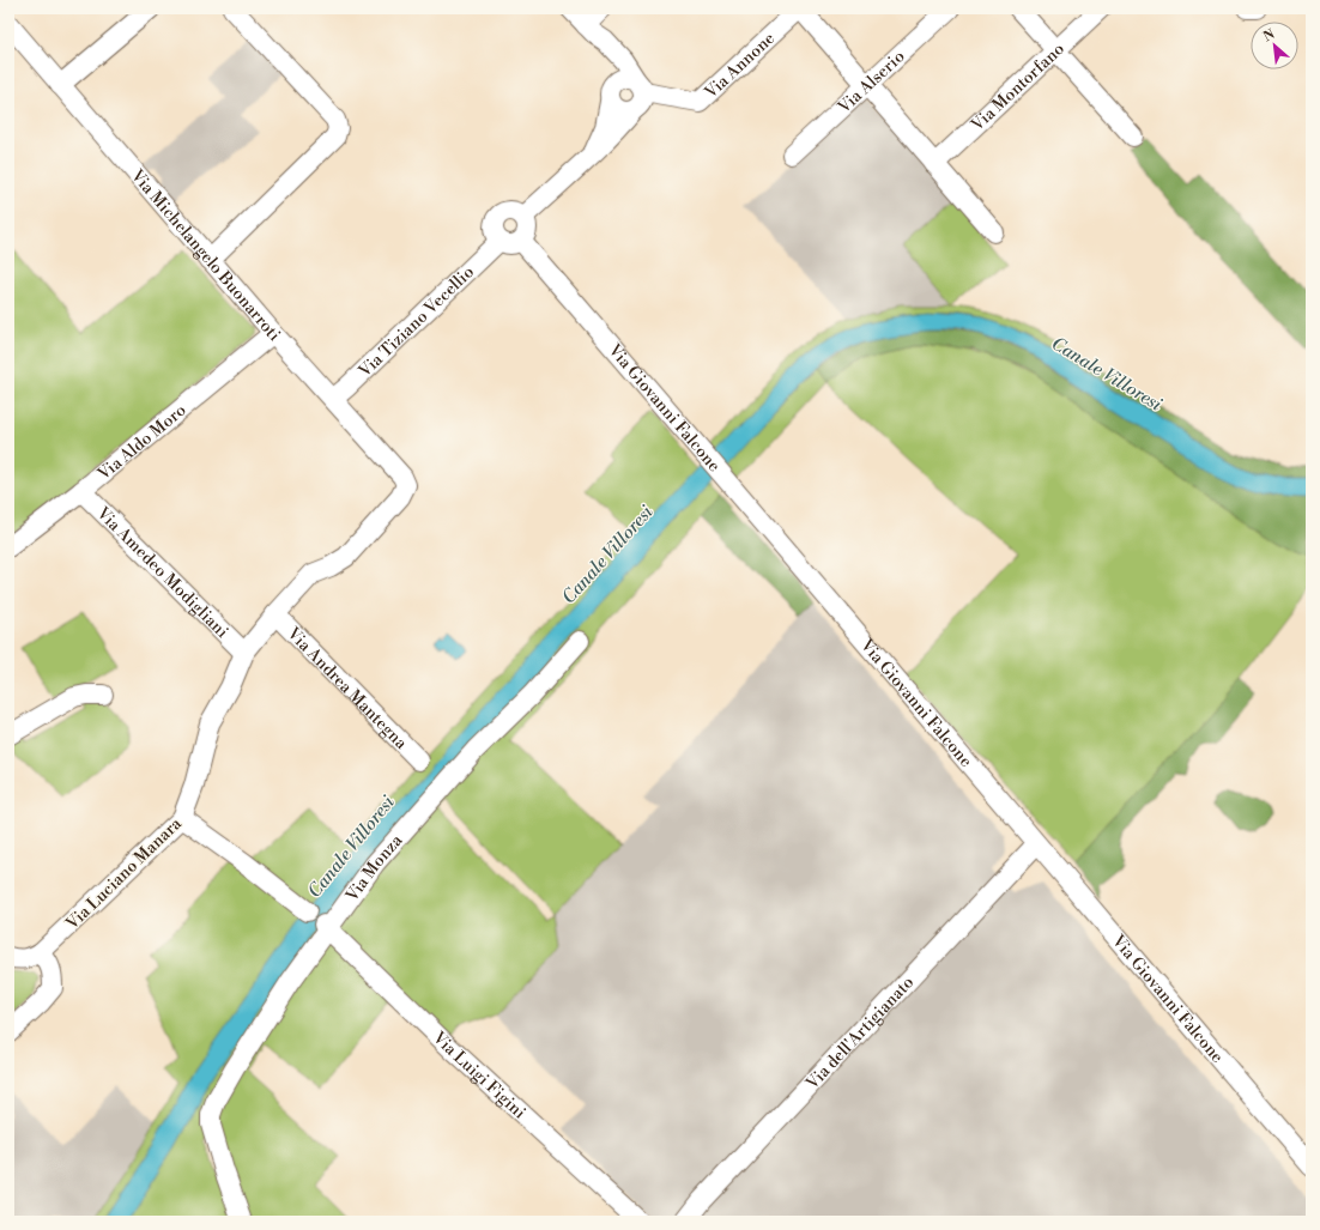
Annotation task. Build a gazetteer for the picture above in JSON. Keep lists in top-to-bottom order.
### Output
{
  "streets": {
    "street": [
      "Via Annone",
      "Via Alserio",
      "Via Montorfano",
      "Via Michelangelo Buonarroti",
      "Via Tiziano Vecellio",
      "Via Giovanni Falcone",
      "Via Aldo Moro",
      "Via Amedeo Modigliani",
      "Via Andrea Mantegna",
      "Via Monza",
      "Via Luciano Manara",
      "Via dell'Artigianato",
      "Via Luigi Figini"
    ]
  },
  "crossings": [
    ["Via Michelangelo Buonarroti", "Via Tiziano Vecellio"],
    ["Via Michelangelo Buonarroti", "Via Aldo Moro"],
    ["Via Michelangelo Buonarroti", "Via Luciano Manara"],
    ["Via Tiziano Vecellio", "Via Giovanni Falcone"],
    ["Via Giovanni Falcone", "Via dell'Artigianato"],
    ["Via Aldo Moro", "Via Amedeo Modigliani"],
    ["Via Amedeo Modigliani", "Via Luciano Manara"],
    ["Via Andrea Mantegna", "Via Luciano Manara"],
    ["Via Monza", "Via Luigi Figini"]
  ],
  "water": ["Canale Villoresi"],
  "north": "top left"
}
